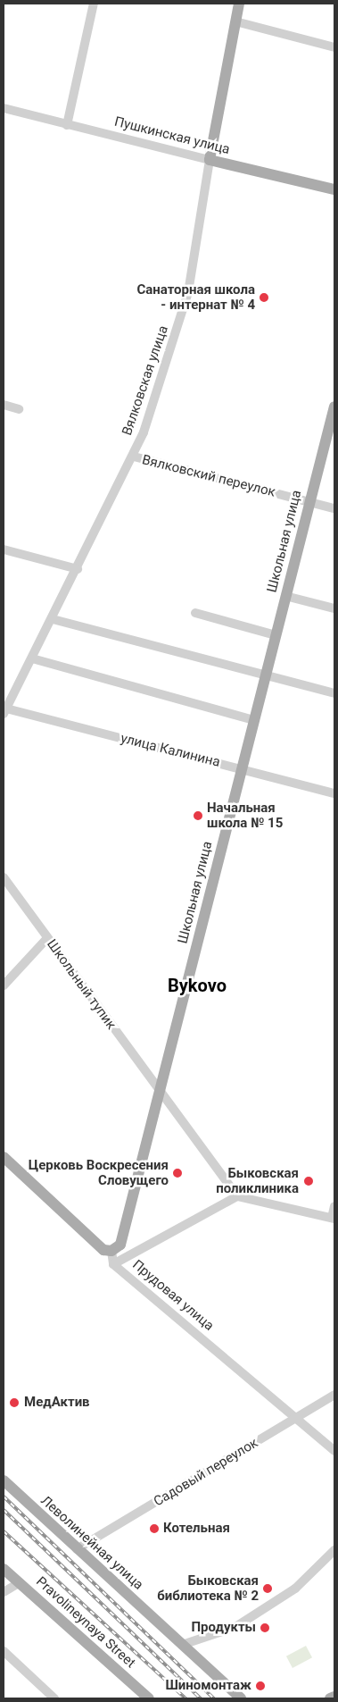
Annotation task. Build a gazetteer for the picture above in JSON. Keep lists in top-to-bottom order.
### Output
{
  "streets": {
    "main road": [
      "Пушкинская улица",
      "Вялковская улица",
      "Школьная улица",
      "Леволинейная улица",
      "Pravolineynaya Street"
    ],
    "street": [
      "Вялковский переулок",
      "улица Калинина",
      "Школьный тупик",
      "Прудовая улица",
      "Садовый переулок"
    ]
  },
  "crossings": [
    ["Пушкинская улица", "Вялковская улица"],
    ["Вялковская улица", "Вялковский переулок"],
    ["Вялковская улица", "улица Калинина"],
    ["Вялковский переулок", "Школьная улица"],
    ["Школьная улица", "улица Калинина"],
    ["Школьная улица", "Школьный тупик"],
    ["Школьная улица", "Прудовая улица"],
    ["Прудовая улица", "Садовый переулок"],
    ["Садовый переулок", "Леволинейная улица"]
  ],
  "districts": ["Bykovo"],
  "places": [
    "Санаторная школа - интернат № 4",
    "Начальная школа № 15",
    "Церковь Воскресения Словущего",
    "Быковская поликлиника",
    "МедАктив",
    "Котельная",
    "Быковская библиотека № 2",
    "Продукты",
    "Шиномонтаж"
  ]
}
